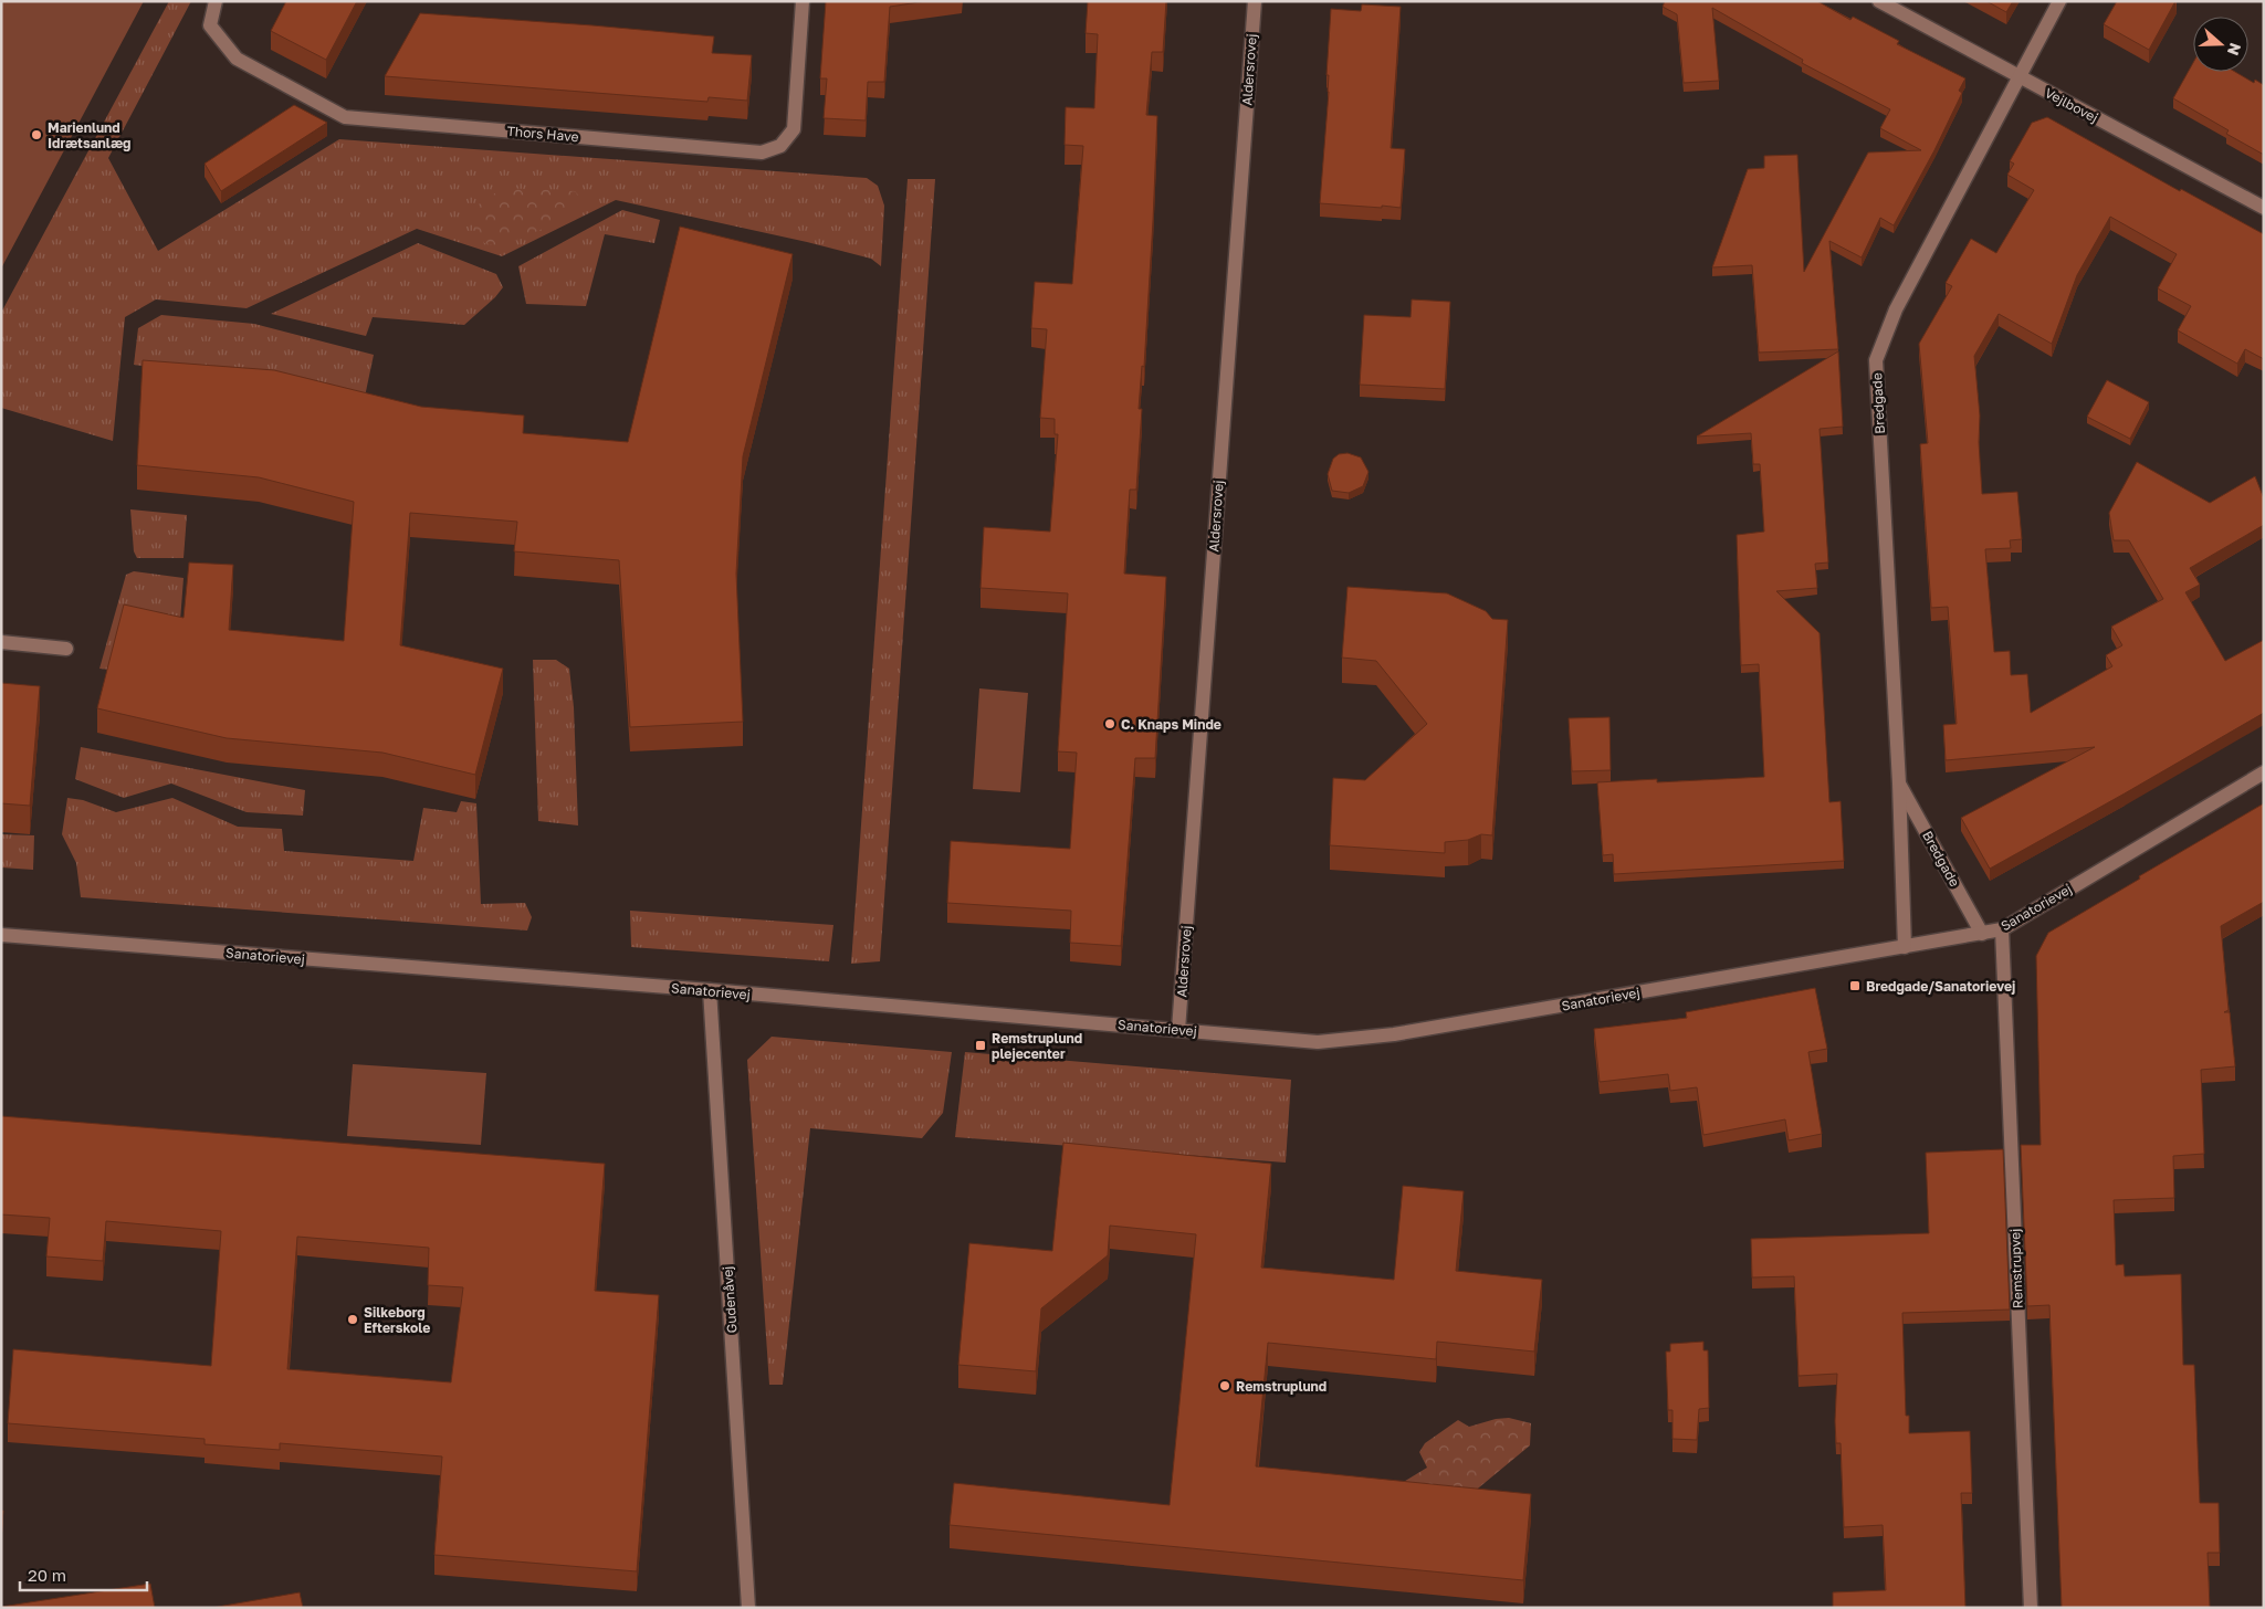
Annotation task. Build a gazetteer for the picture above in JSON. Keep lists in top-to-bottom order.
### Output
{
  "streets": {
    "street": [
      "Aldersrovej",
      "Vejlbovej",
      "Thors Have",
      "Bredgade",
      "Sanatorievej",
      "Remstrupvej",
      "Gudenåvej"
    ]
  },
  "crossings": [
    ["Aldersrovej", "Sanatorievej"],
    ["Vejlbovej", "Bredgade"],
    ["Bredgade", "Sanatorievej"],
    ["Sanatorievej", "Remstrupvej"],
    ["Sanatorievej", "Gudenåvej"]
  ],
  "places": {
    "other": [
      "Marienlund Idrætsanlæg",
      "C. Knaps Minde",
      "Silkeborg Efterskole",
      "Remstruplund"
    ],
    "transit": ["Bredgade/Sanatorievej", "Remstruplund plejecenter"]
  },
  "scale_bar": "20 m",
  "north": "right"
}
